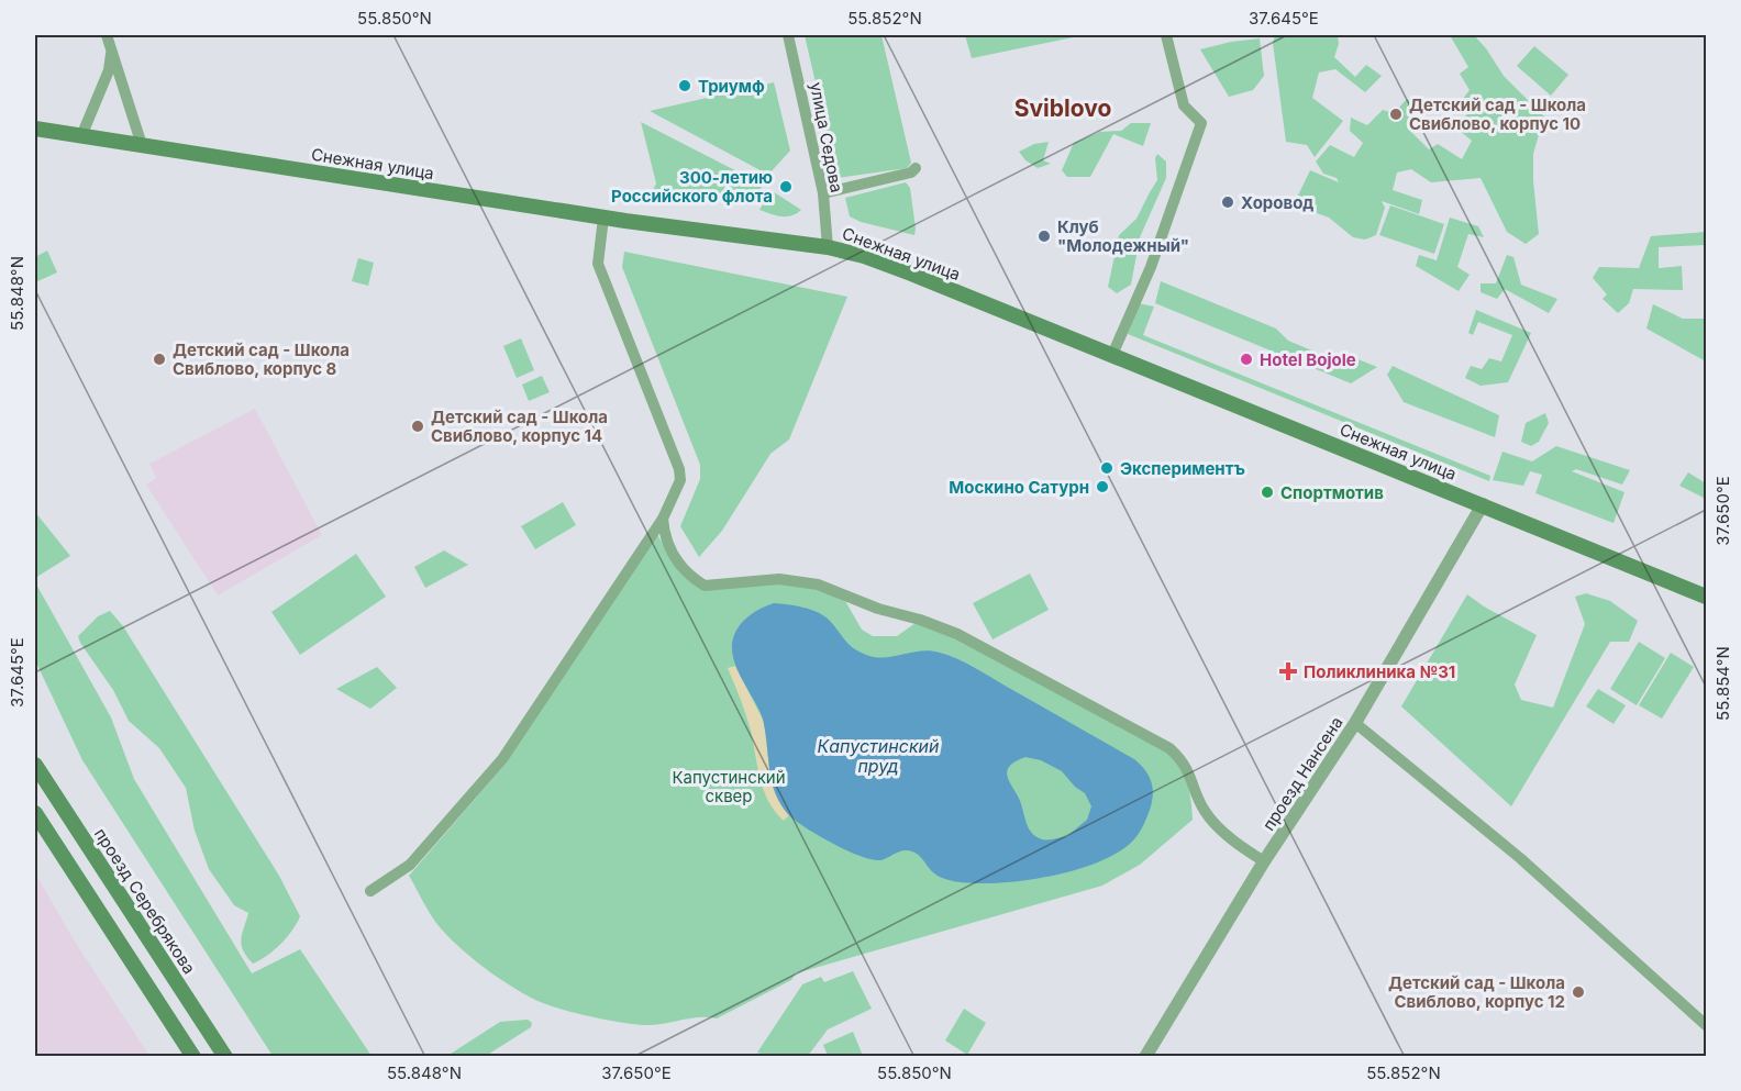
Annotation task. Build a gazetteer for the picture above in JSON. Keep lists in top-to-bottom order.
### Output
{
  "streets": {
    "main road": ["Снежная улица", "проезд Серебрякова"],
    "street": ["улица Седова", "проезд Нансена"]
  },
  "crossings": [
    ["улица Седова", "Снежная улица"],
    ["Снежная улица", "проезд Нансена"]
  ],
  "districts": ["Sviblovo"],
  "water": ["Капустинский пруд"],
  "parks": ["Капустинский сквер"],
  "places": {
    "other": [
      "Триумф",
      "Детский сад - Школа Свиблово, корпус 10",
      "300-летию Российского флота",
      "Хоровод",
      "Клуб \"Молодежный\"",
      "Детский сад - Школа Свиблово, корпус 8",
      "Hotel Bojole",
      "Детский сад - Школа Свиблово, корпус 14",
      "Экспериментъ",
      "Москино Сатурн",
      "Спортмотив",
      "Детский сад - Школа Свиблово, корпус 12"
    ],
    "health": ["Поликлиника №31"]
  },
  "coordinates": [
    "55.850°N",
    "55.852°N",
    "37.645°E",
    "55.848°N",
    "37.650°E",
    "55.854°N"
  ]
}
